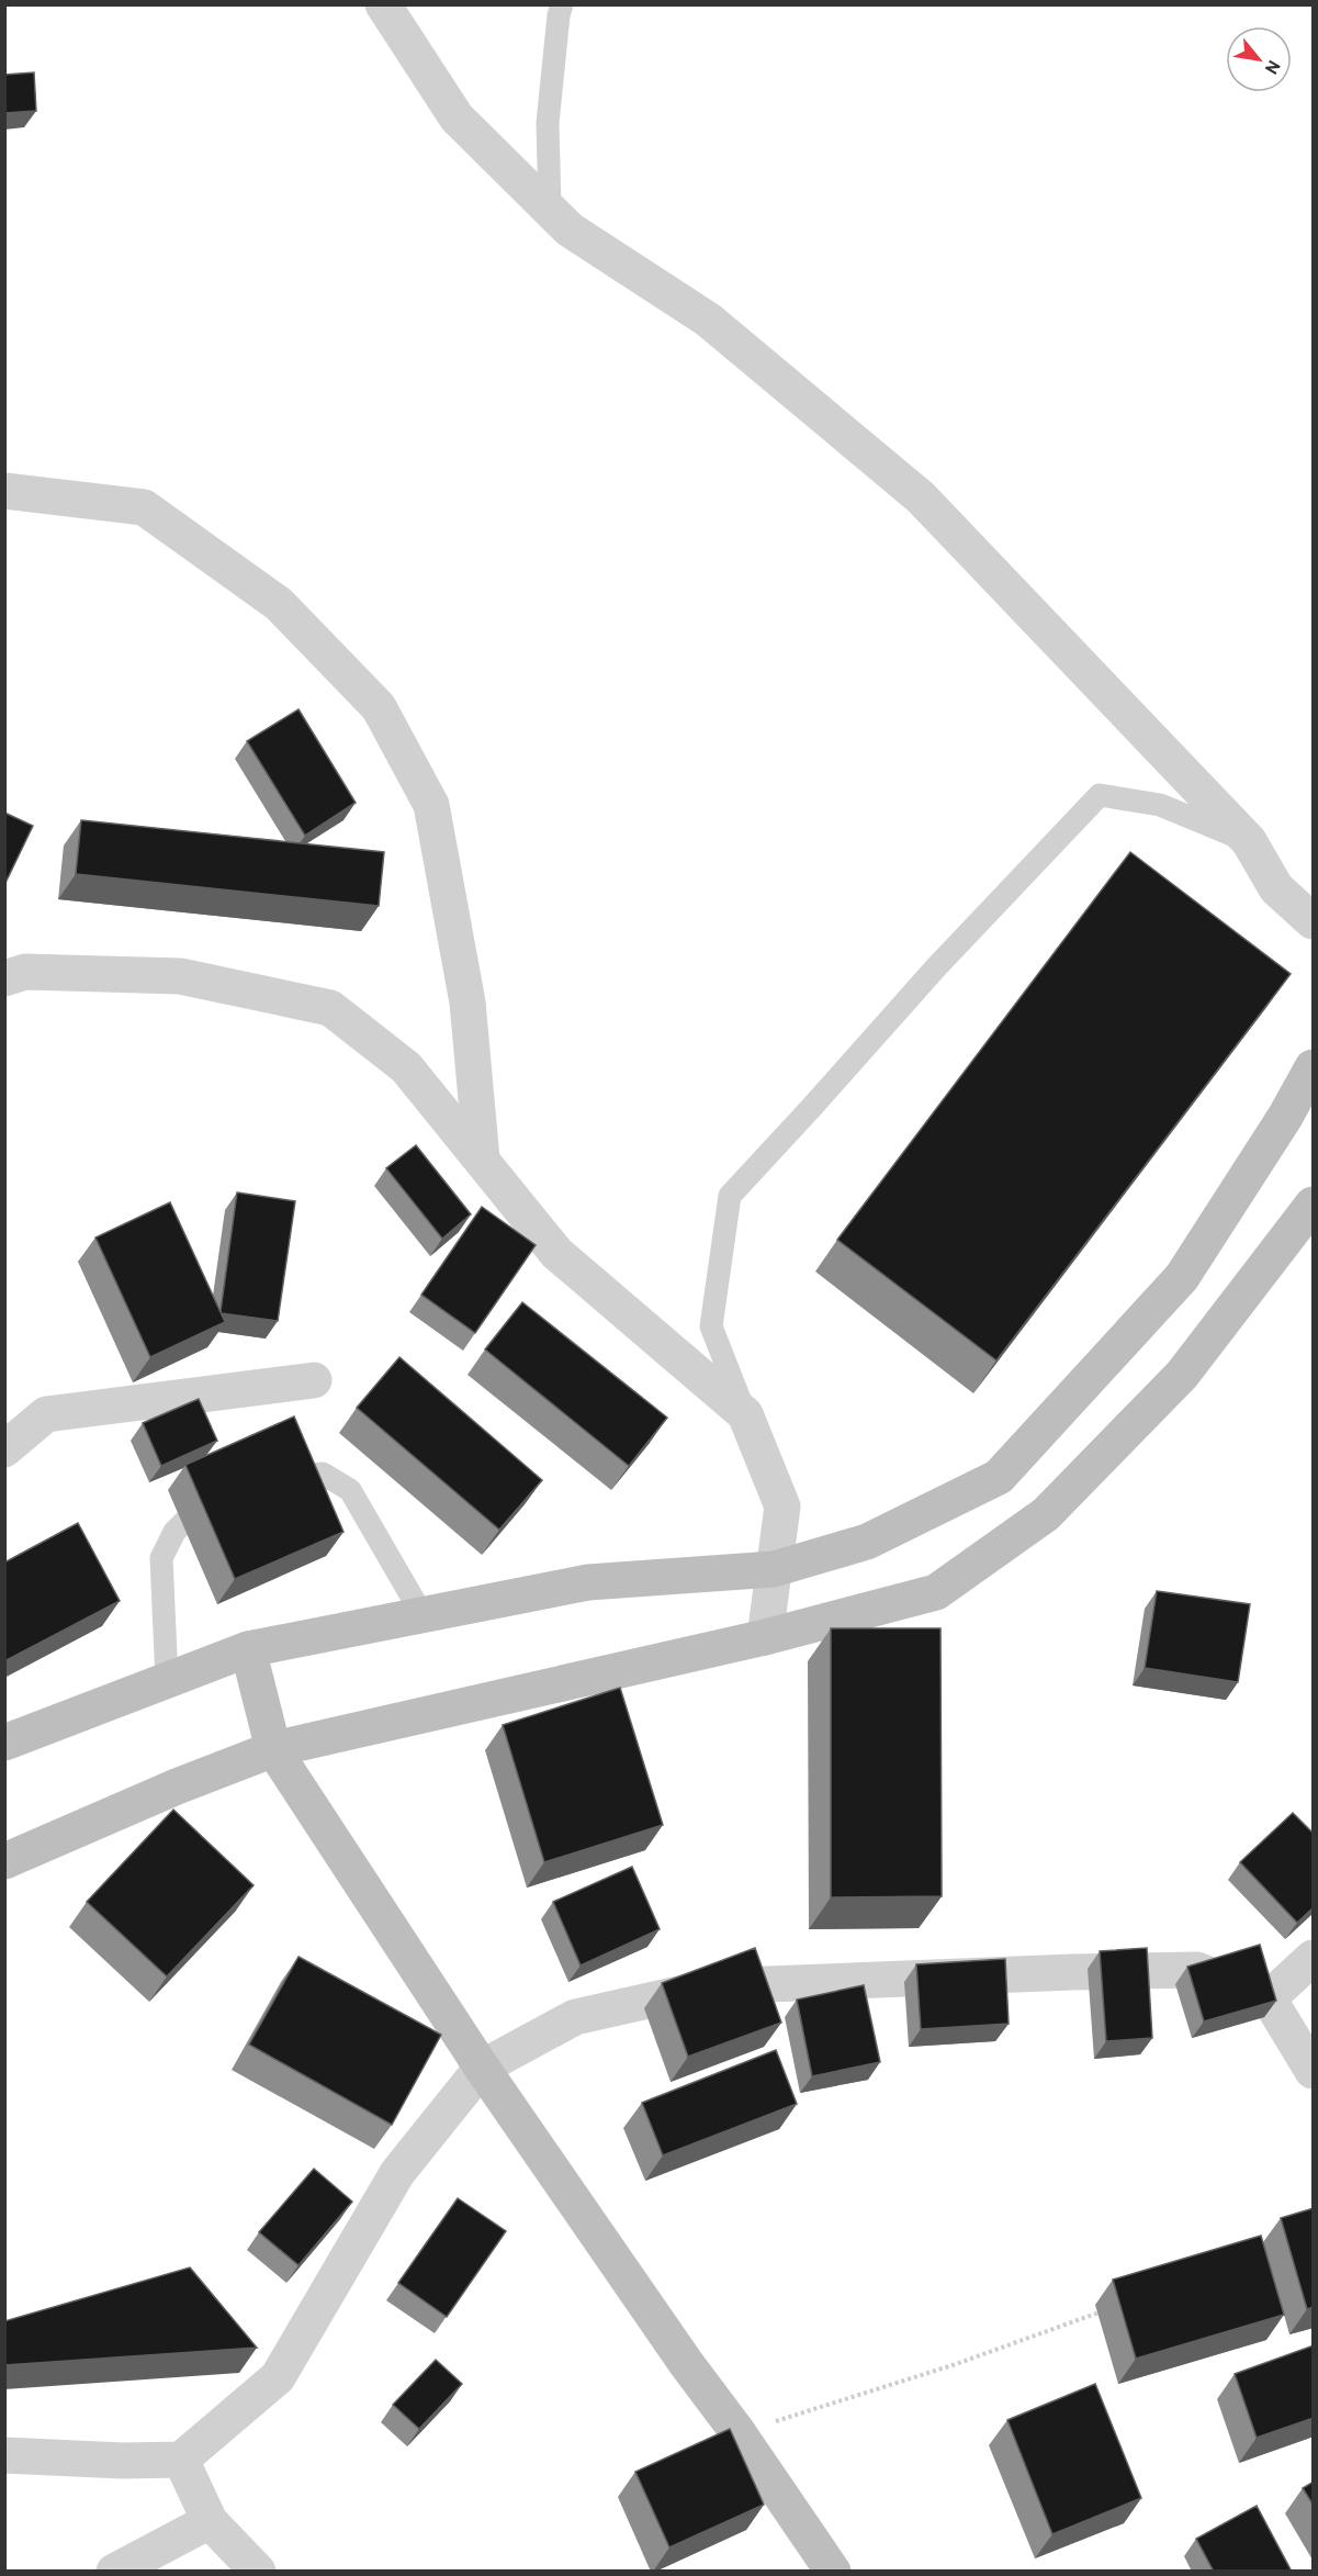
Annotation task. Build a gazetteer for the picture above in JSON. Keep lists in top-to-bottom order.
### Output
{
  "north": "bottom right"
}
